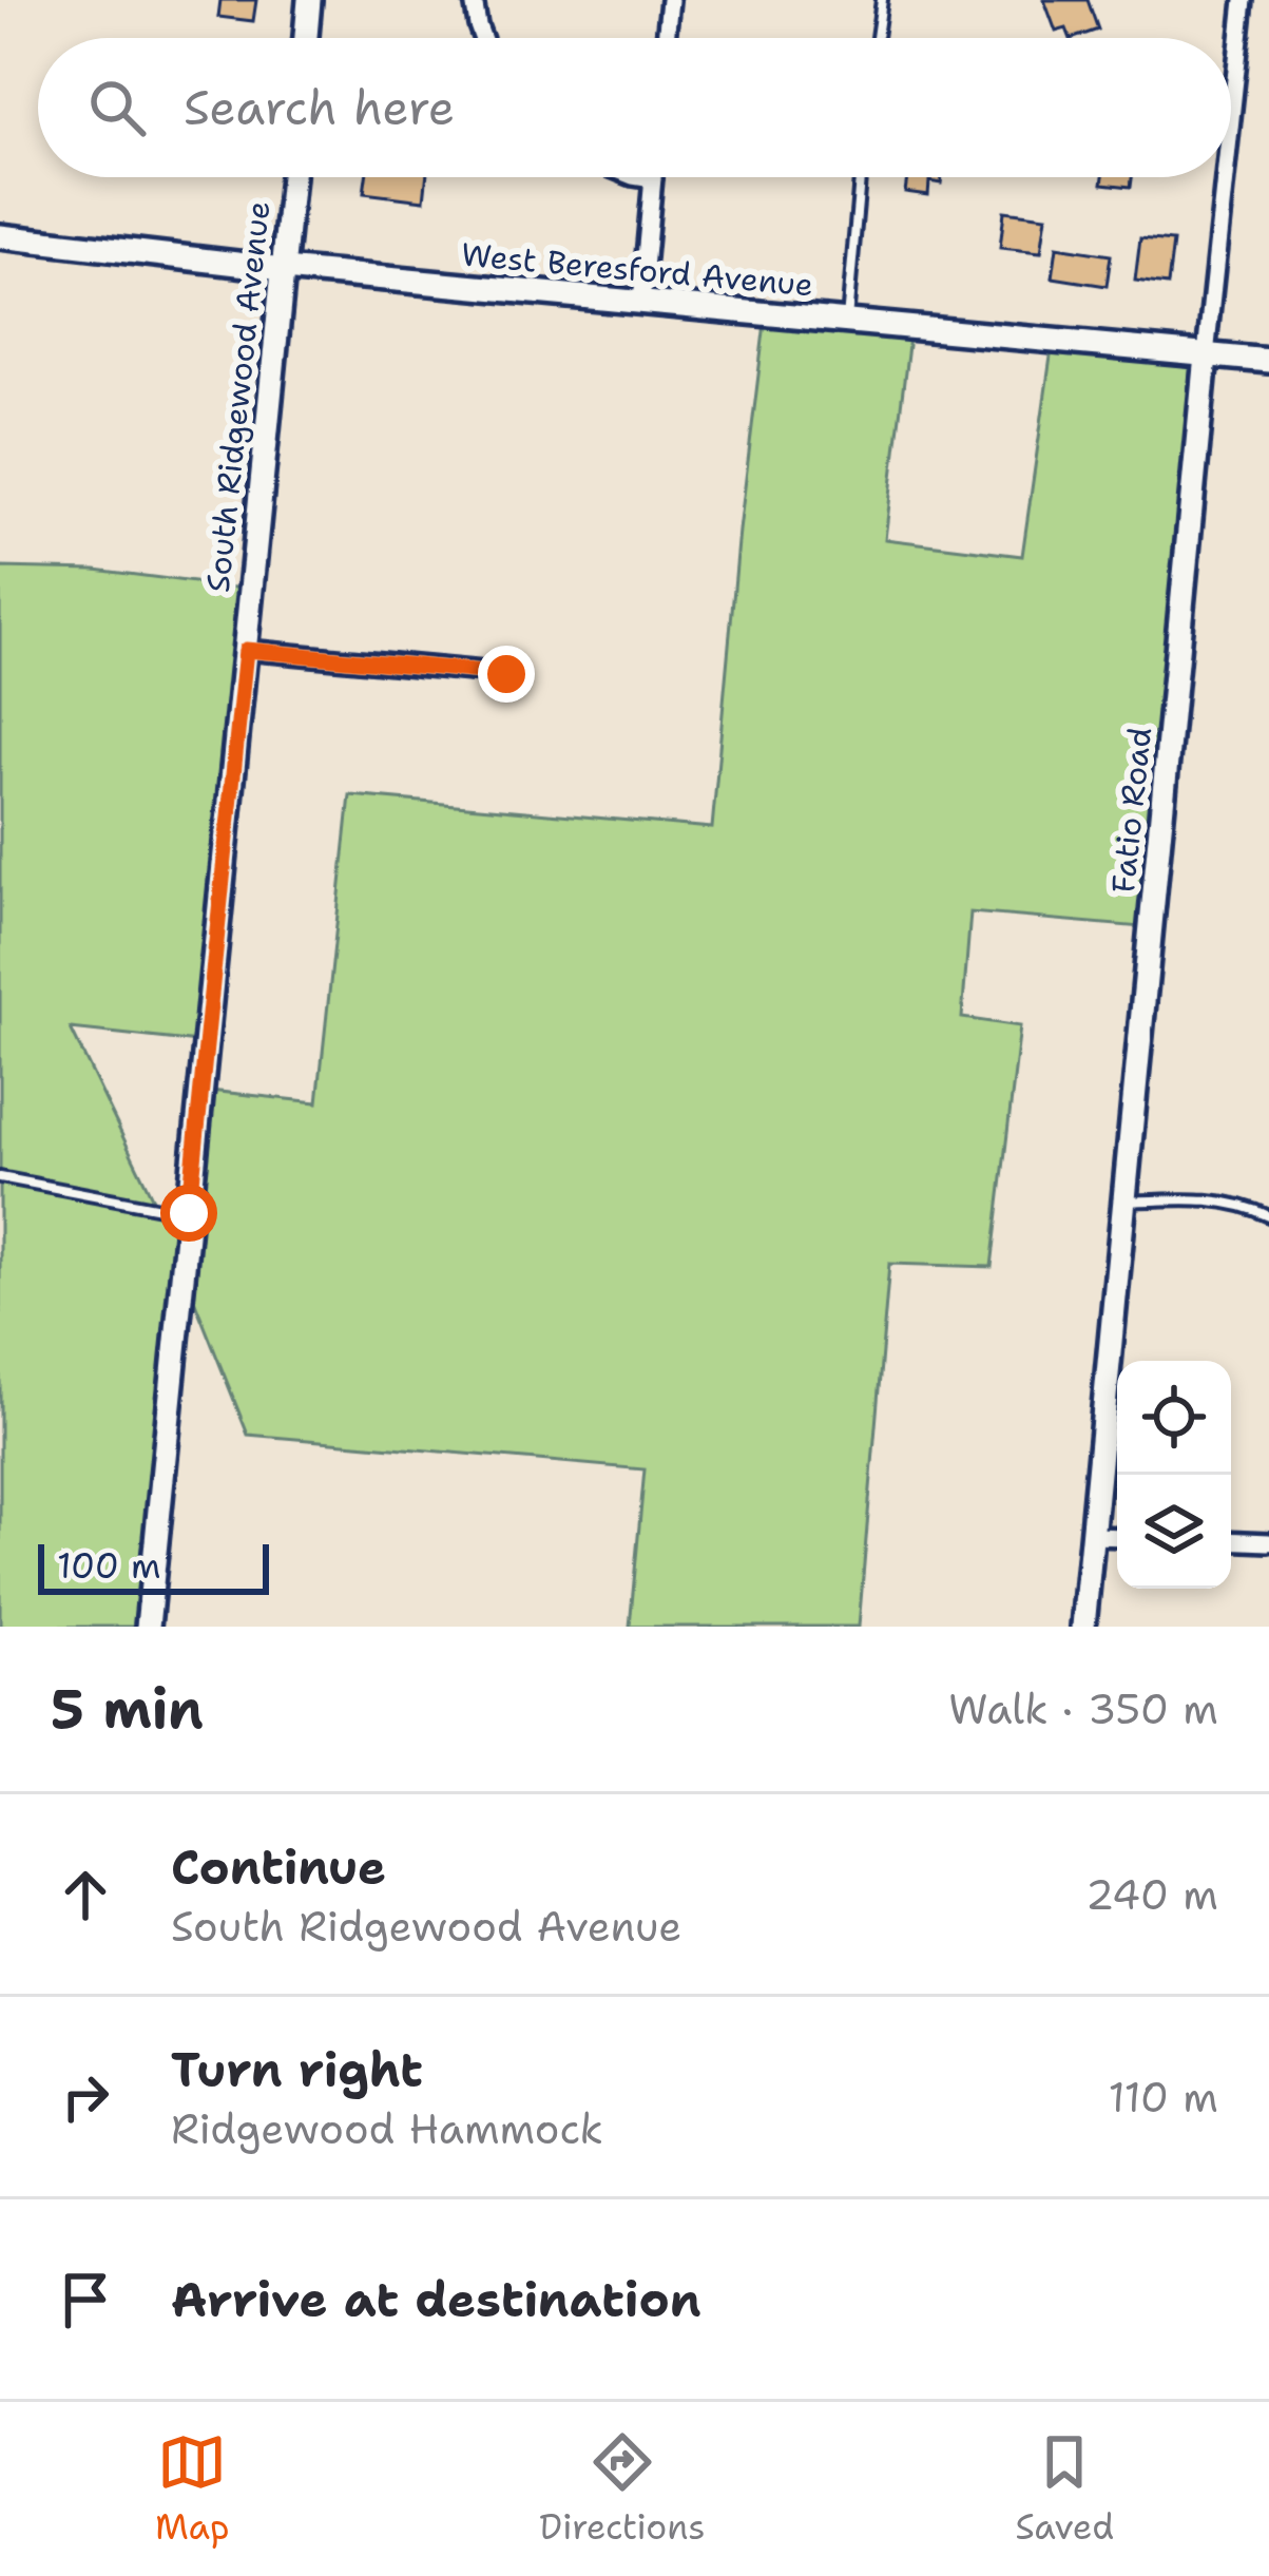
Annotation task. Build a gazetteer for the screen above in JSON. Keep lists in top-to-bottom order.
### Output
{
  "streets": {
    "street": ["West Beresford Avenue", "South Ridgewood Avenue", "Fatio Road"]
  },
  "crossings": [
    ["West Beresford Avenue", "South Ridgewood Avenue"],
    ["West Beresford Avenue", "Fatio Road"]
  ],
  "scale_bar": "100 m",
  "page": {
    "search": "Search here",
    "scale": "100 m",
    "heading": ["5 min", "Walk · 350 m"],
    "list": [
      ["Continue", "South Ridgewood Avenue", "240 m"],
      ["Turn right", "Ridgewood Hammock", "110 m"],
      "Arrive at destination"
    ],
    "nav": ["Map", "Directions", "Saved"]
  }
}
